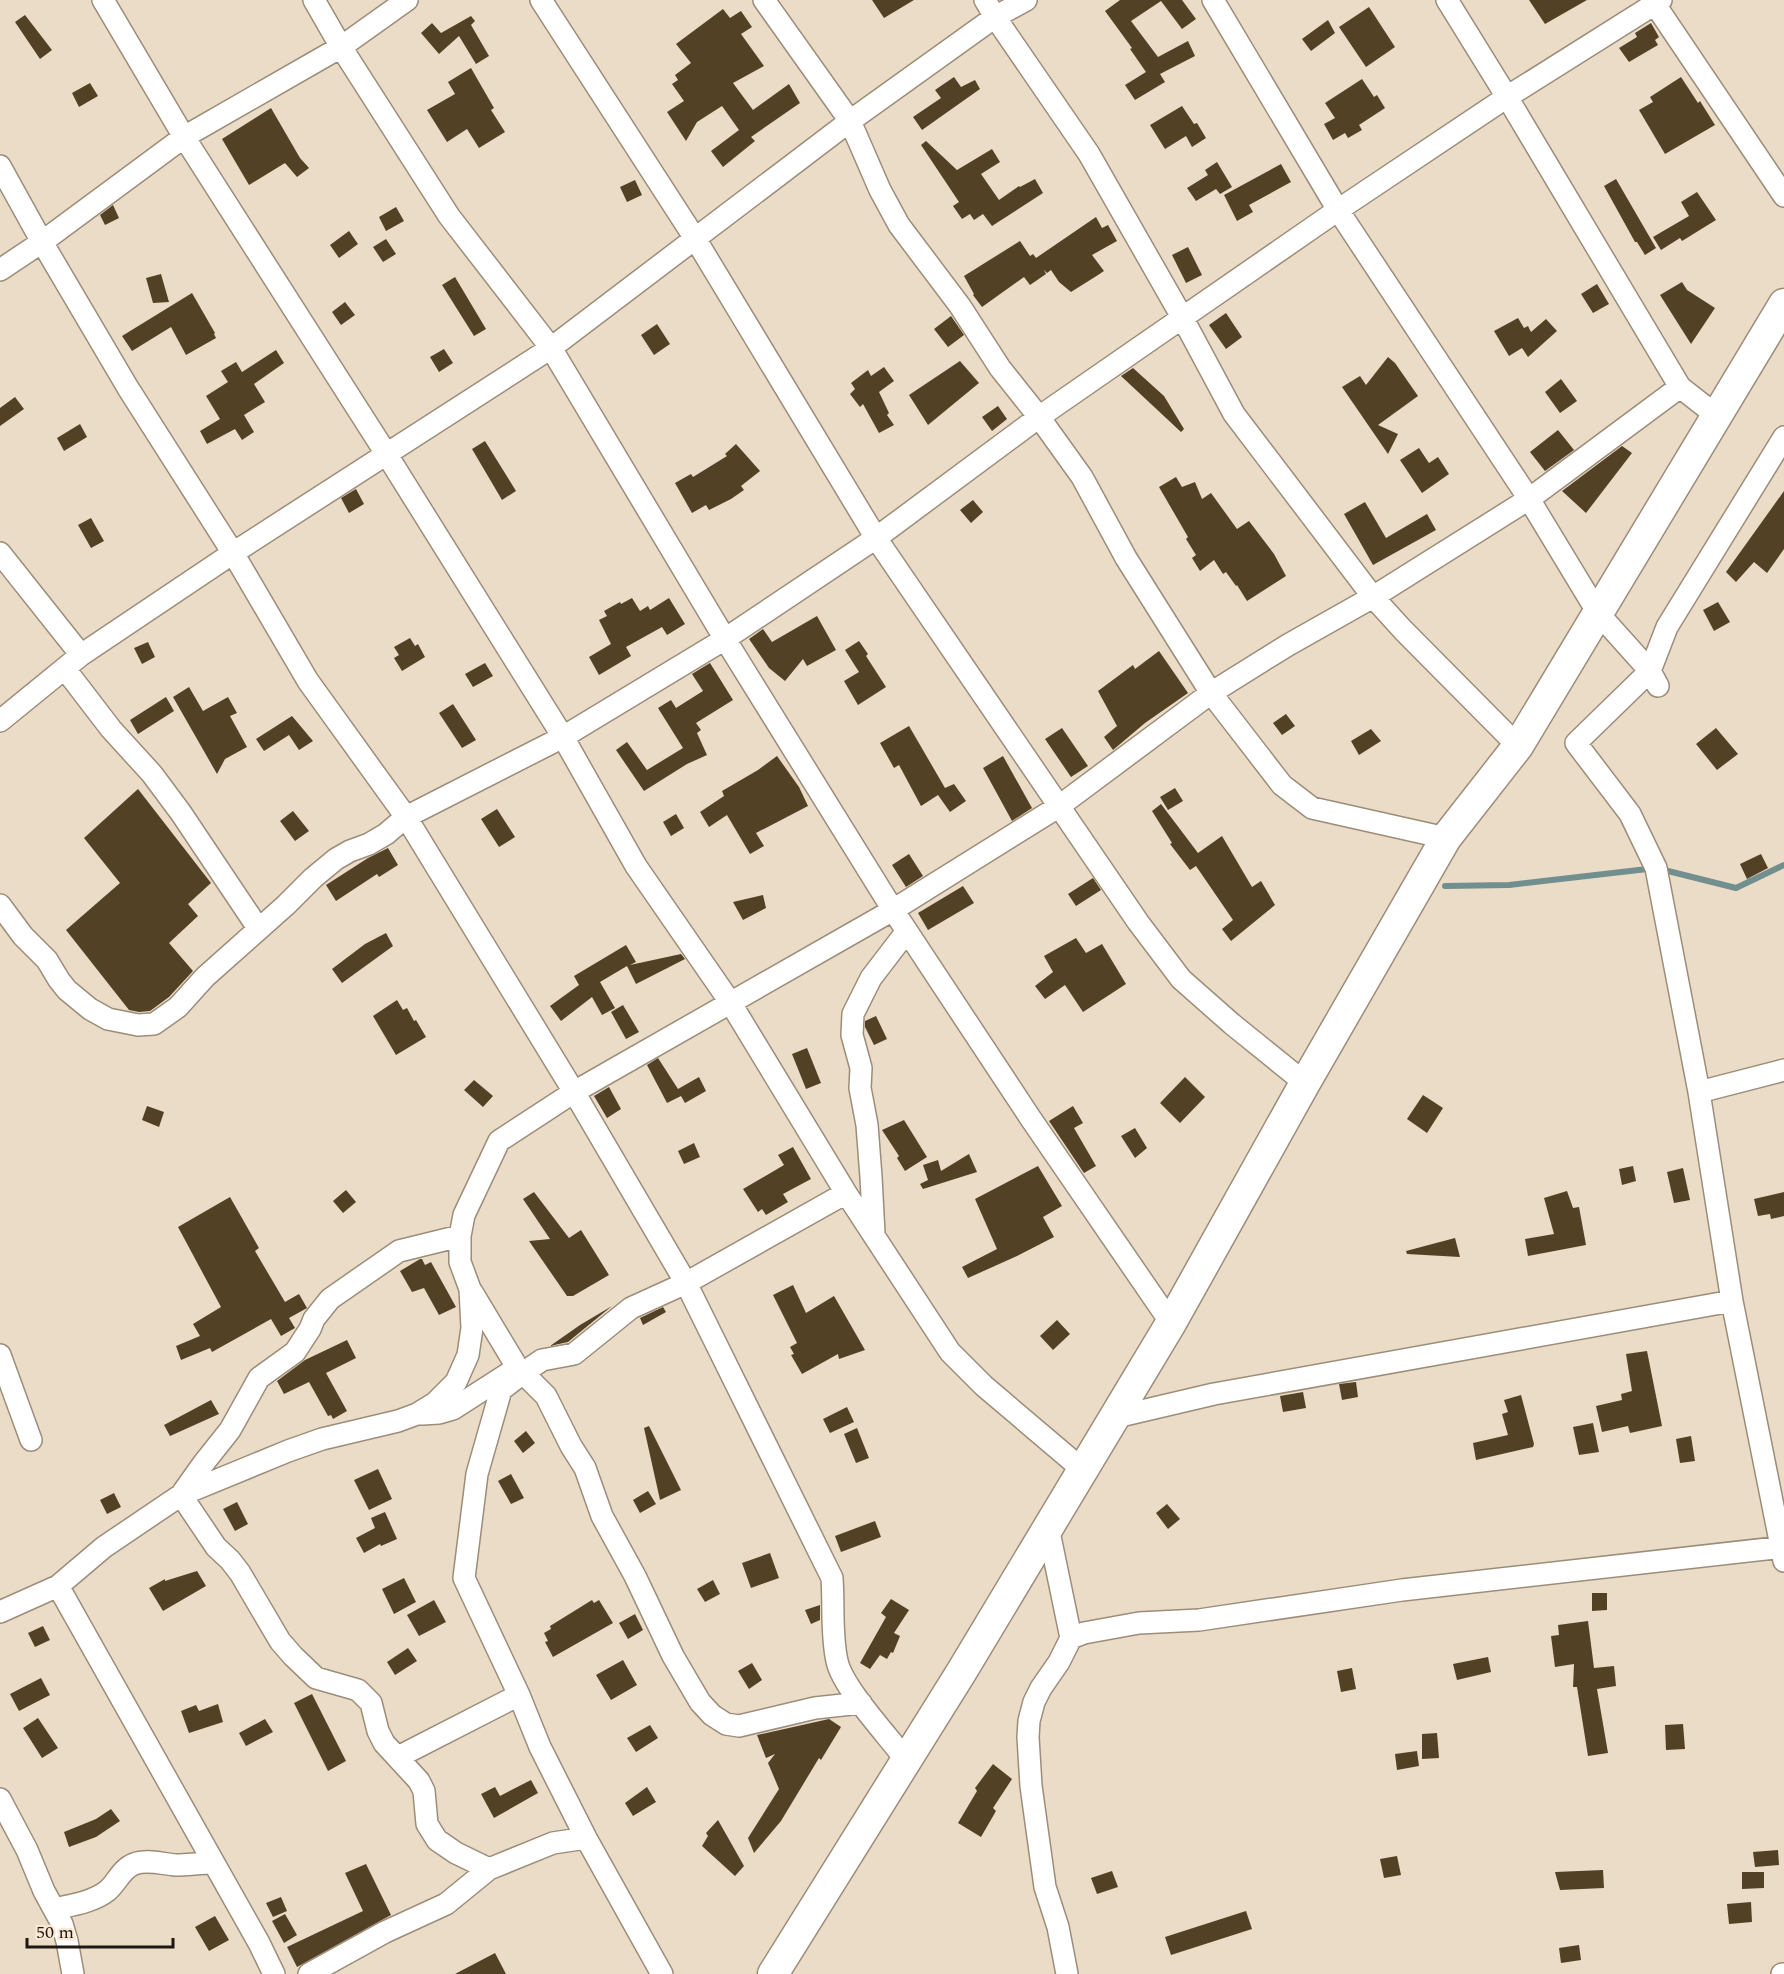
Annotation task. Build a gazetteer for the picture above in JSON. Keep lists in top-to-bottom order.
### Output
{
  "scale_bar": "50 m"
}
